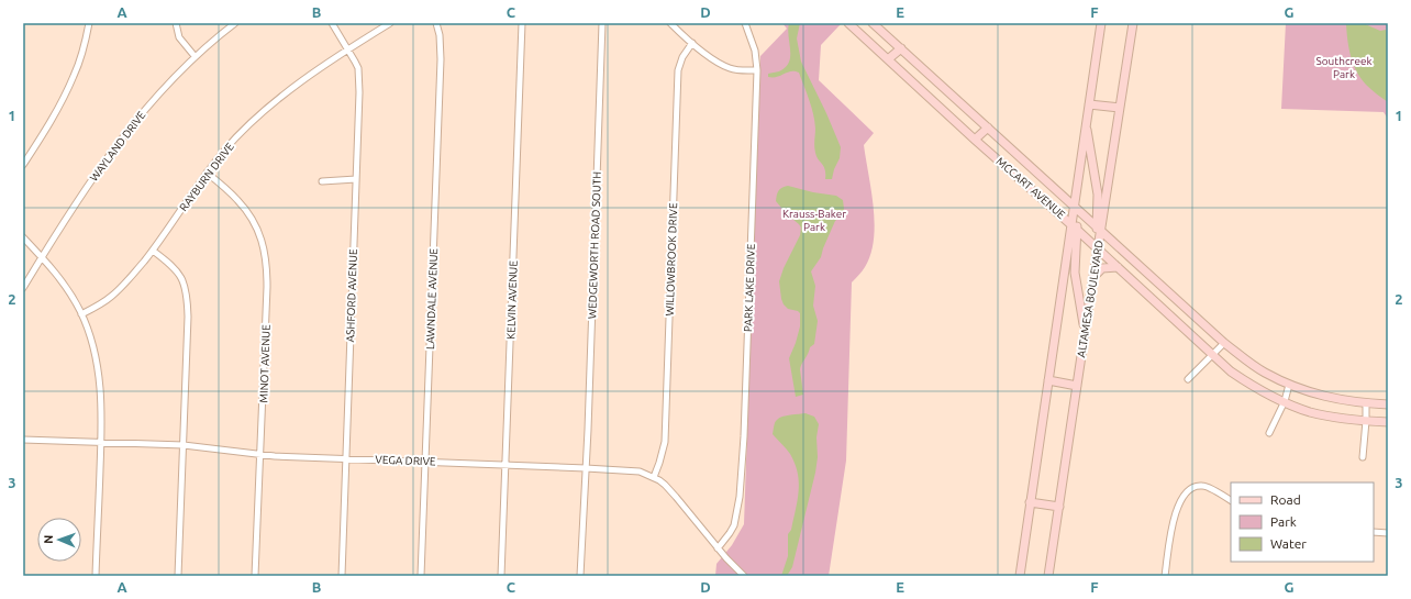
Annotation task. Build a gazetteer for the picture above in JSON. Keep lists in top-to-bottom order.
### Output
{
  "streets": {
    "main road": ["MCCART AVENUE", "ALTAMESA BOULEVARD"],
    "street": [
      "WAYLAND DRIVE",
      "RAYBURN DRIVE",
      "WEDGEWORTH ROAD SOUTH",
      "WILLOWBROOK DRIVE",
      "PARK LAKE DRIVE",
      "ASHFORD AVENUE",
      "LAWNDALE AVENUE",
      "KELVIN AVENUE",
      "MINOT AVENUE",
      "VEGA DRIVE"
    ]
  },
  "crossings": [
    ["RAYBURN DRIVE", "ASHFORD AVENUE"],
    ["RAYBURN DRIVE", "MINOT AVENUE"],
    ["MCCART AVENUE", "ALTAMESA BOULEVARD"],
    ["WEDGEWORTH ROAD SOUTH", "VEGA DRIVE"],
    ["WILLOWBROOK DRIVE", "VEGA DRIVE"],
    ["PARK LAKE DRIVE", "VEGA DRIVE"],
    ["ASHFORD AVENUE", "VEGA DRIVE"],
    ["LAWNDALE AVENUE", "VEGA DRIVE"],
    ["KELVIN AVENUE", "VEGA DRIVE"],
    ["MINOT AVENUE", "VEGA DRIVE"]
  ],
  "parks": ["Southcreek Park", "Krauss-Baker Park"],
  "legend": ["Road", "Park", "Water"],
  "north": "left",
  "grid": {
    "columns": [
      "A",
      "B",
      "C",
      "D",
      "E",
      "F",
      "G"
    ],
    "rows": ["1", "2", "3"]
  }
}
